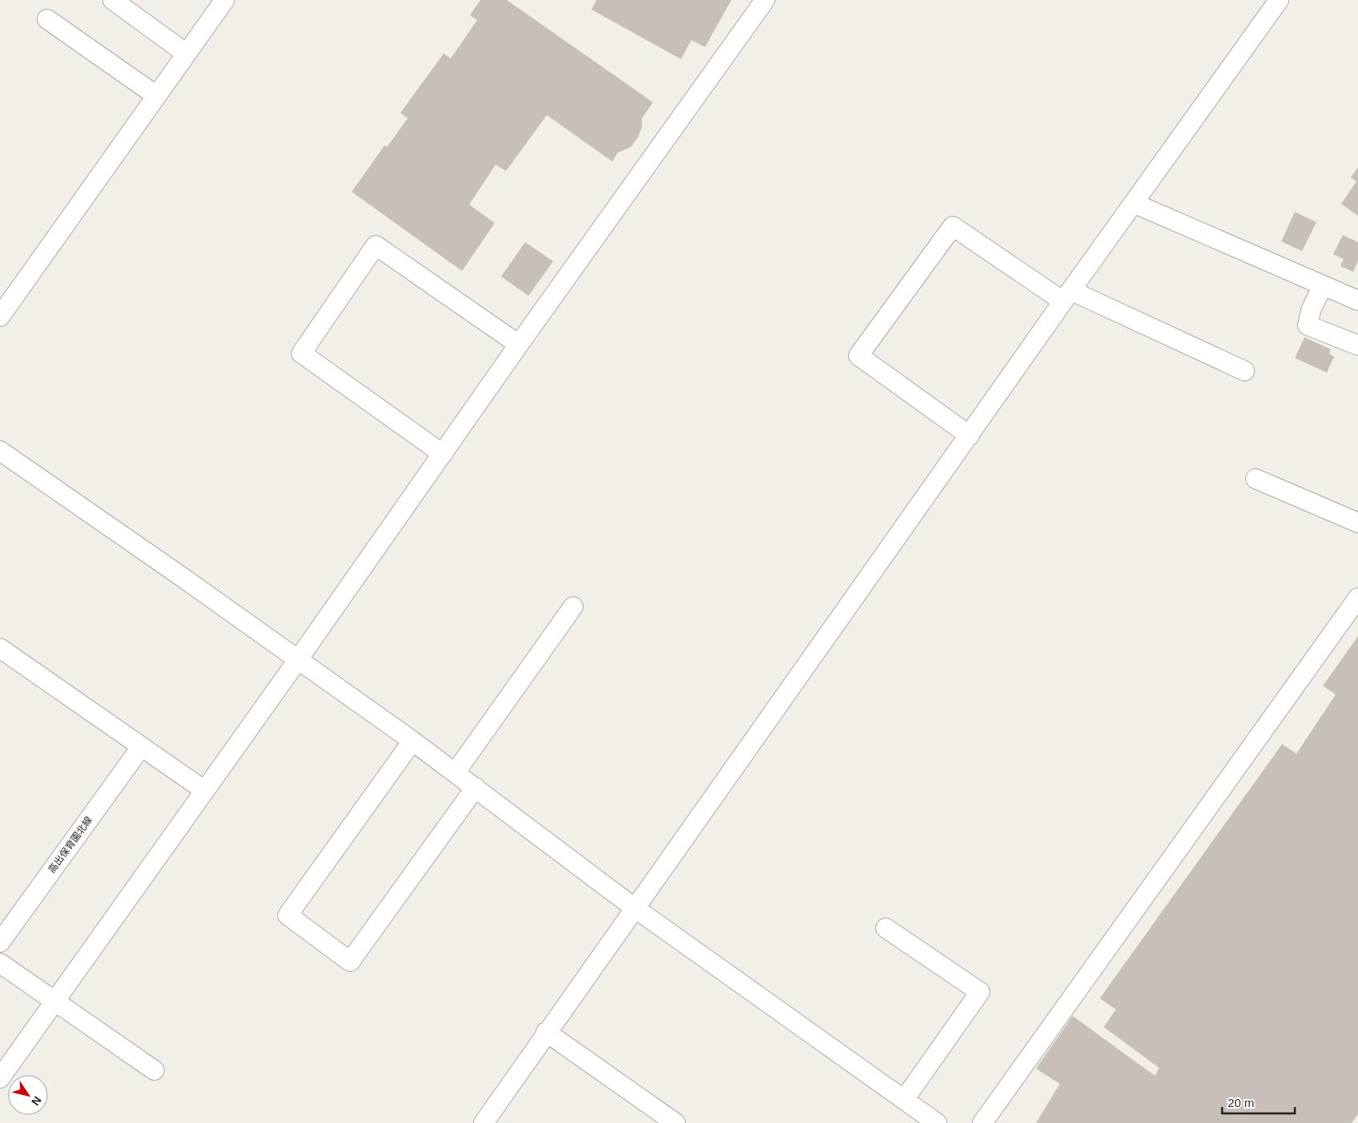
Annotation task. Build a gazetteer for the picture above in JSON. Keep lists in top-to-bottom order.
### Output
{
  "streets": {
    "street": ["高出保育園北線"]
  },
  "scale_bar": "20 m",
  "north": "bottom right"
}
